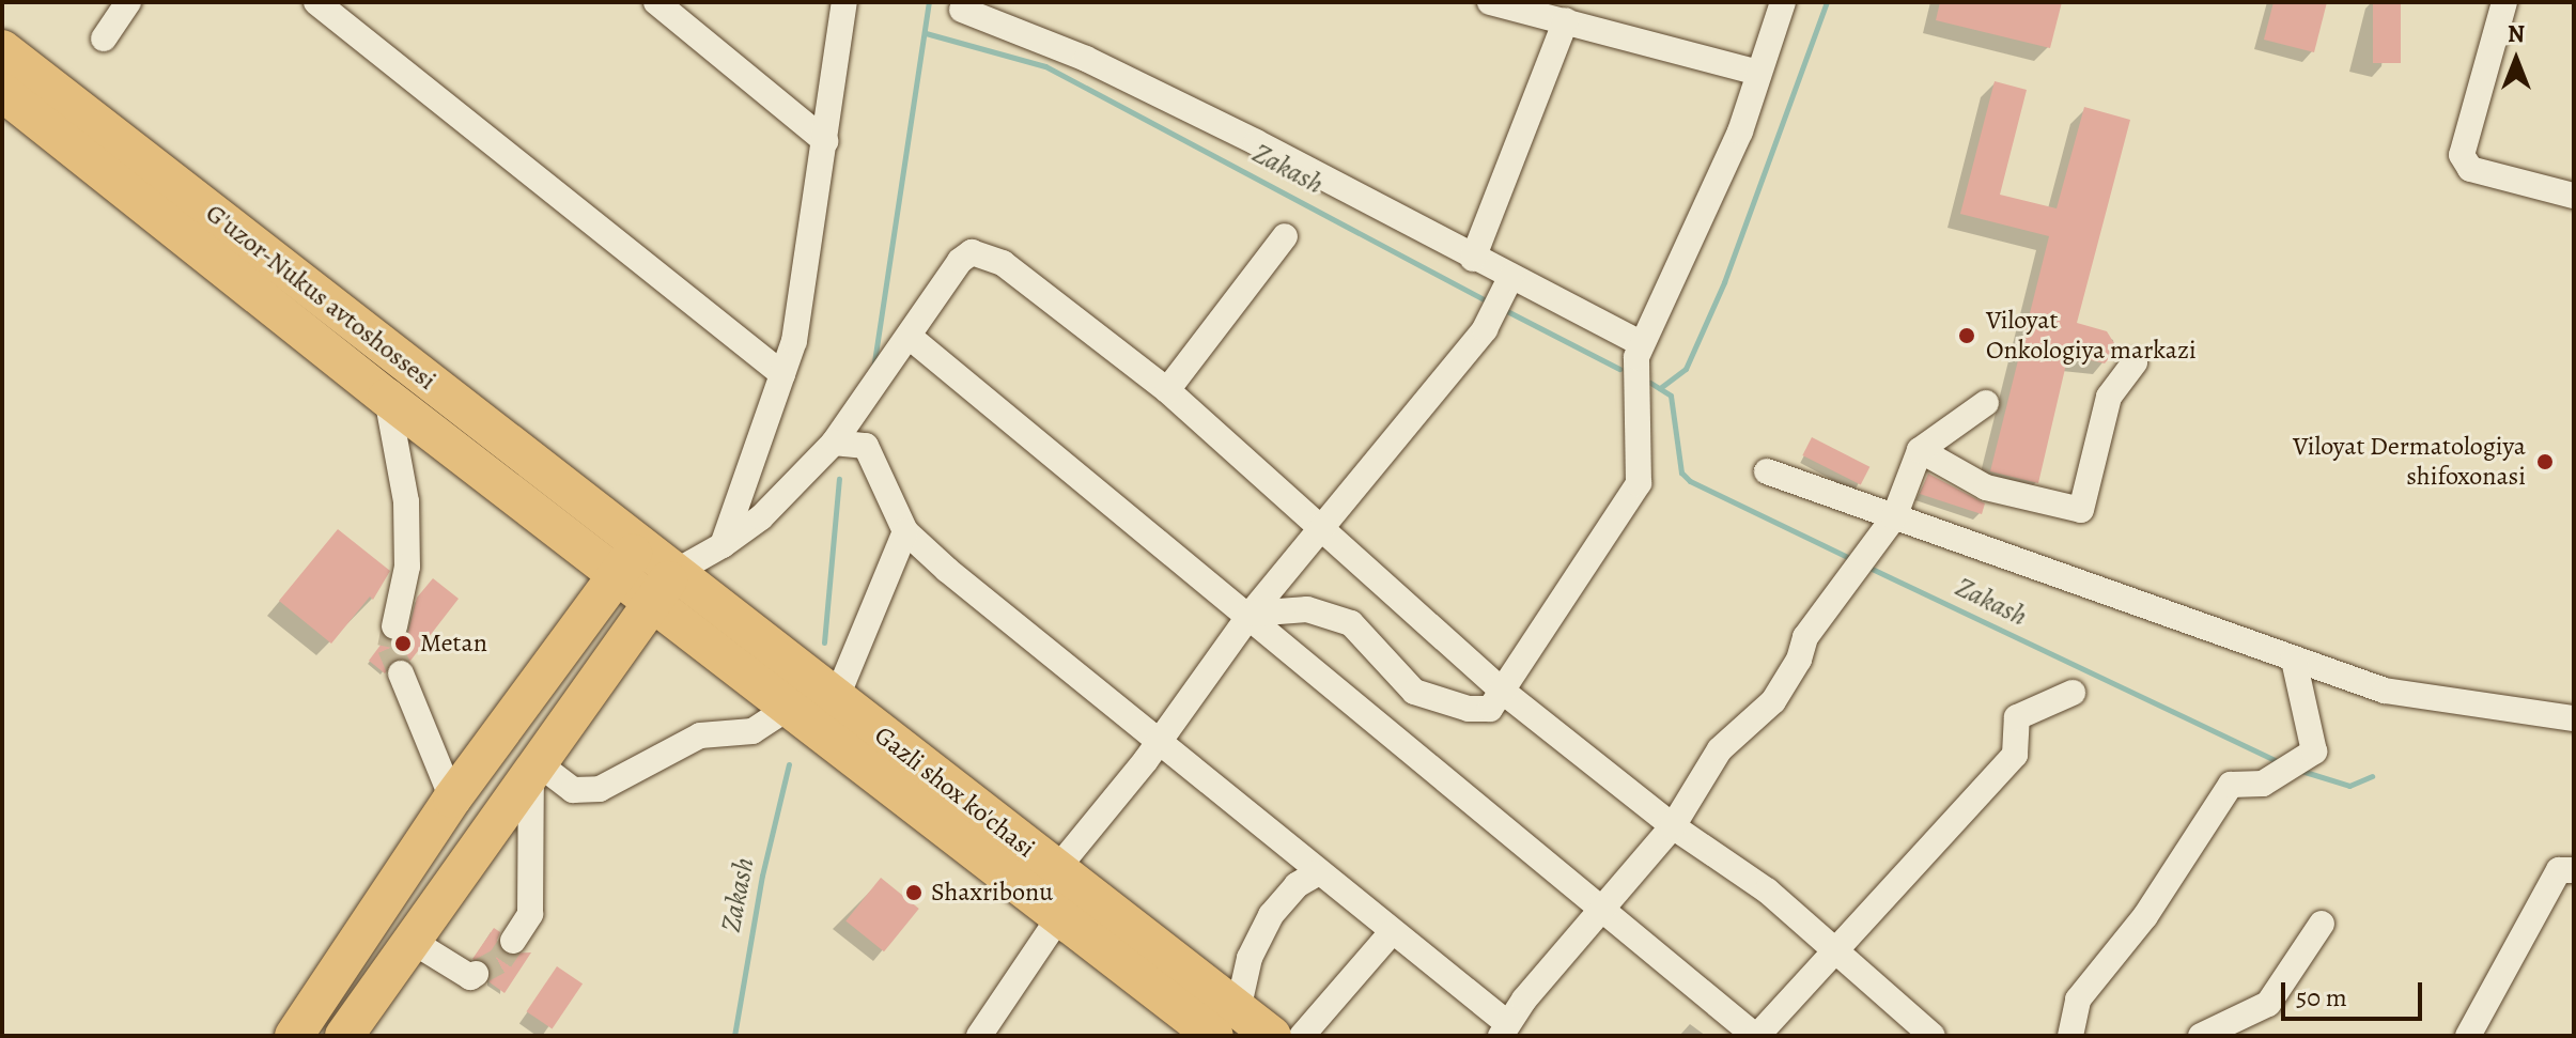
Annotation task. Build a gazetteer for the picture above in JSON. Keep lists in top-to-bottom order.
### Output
{
  "streets": {
    "highway": ["G'uzor-Nukus avtoshossesi", "Gazli shox ko'chasi"]
  },
  "crossings": [
    ["G'uzor-Nukus avtoshossesi", "Gazli shox ko'chasi"]
  ],
  "water": ["Zakash"],
  "places": [
    "Viloyat Onkologiya markazi",
    "Viloyat Dermatologiya shifoxonasi",
    "Metan",
    "Shaxribonu"
  ],
  "scale_bar": "50 m",
  "north": "top"
}
